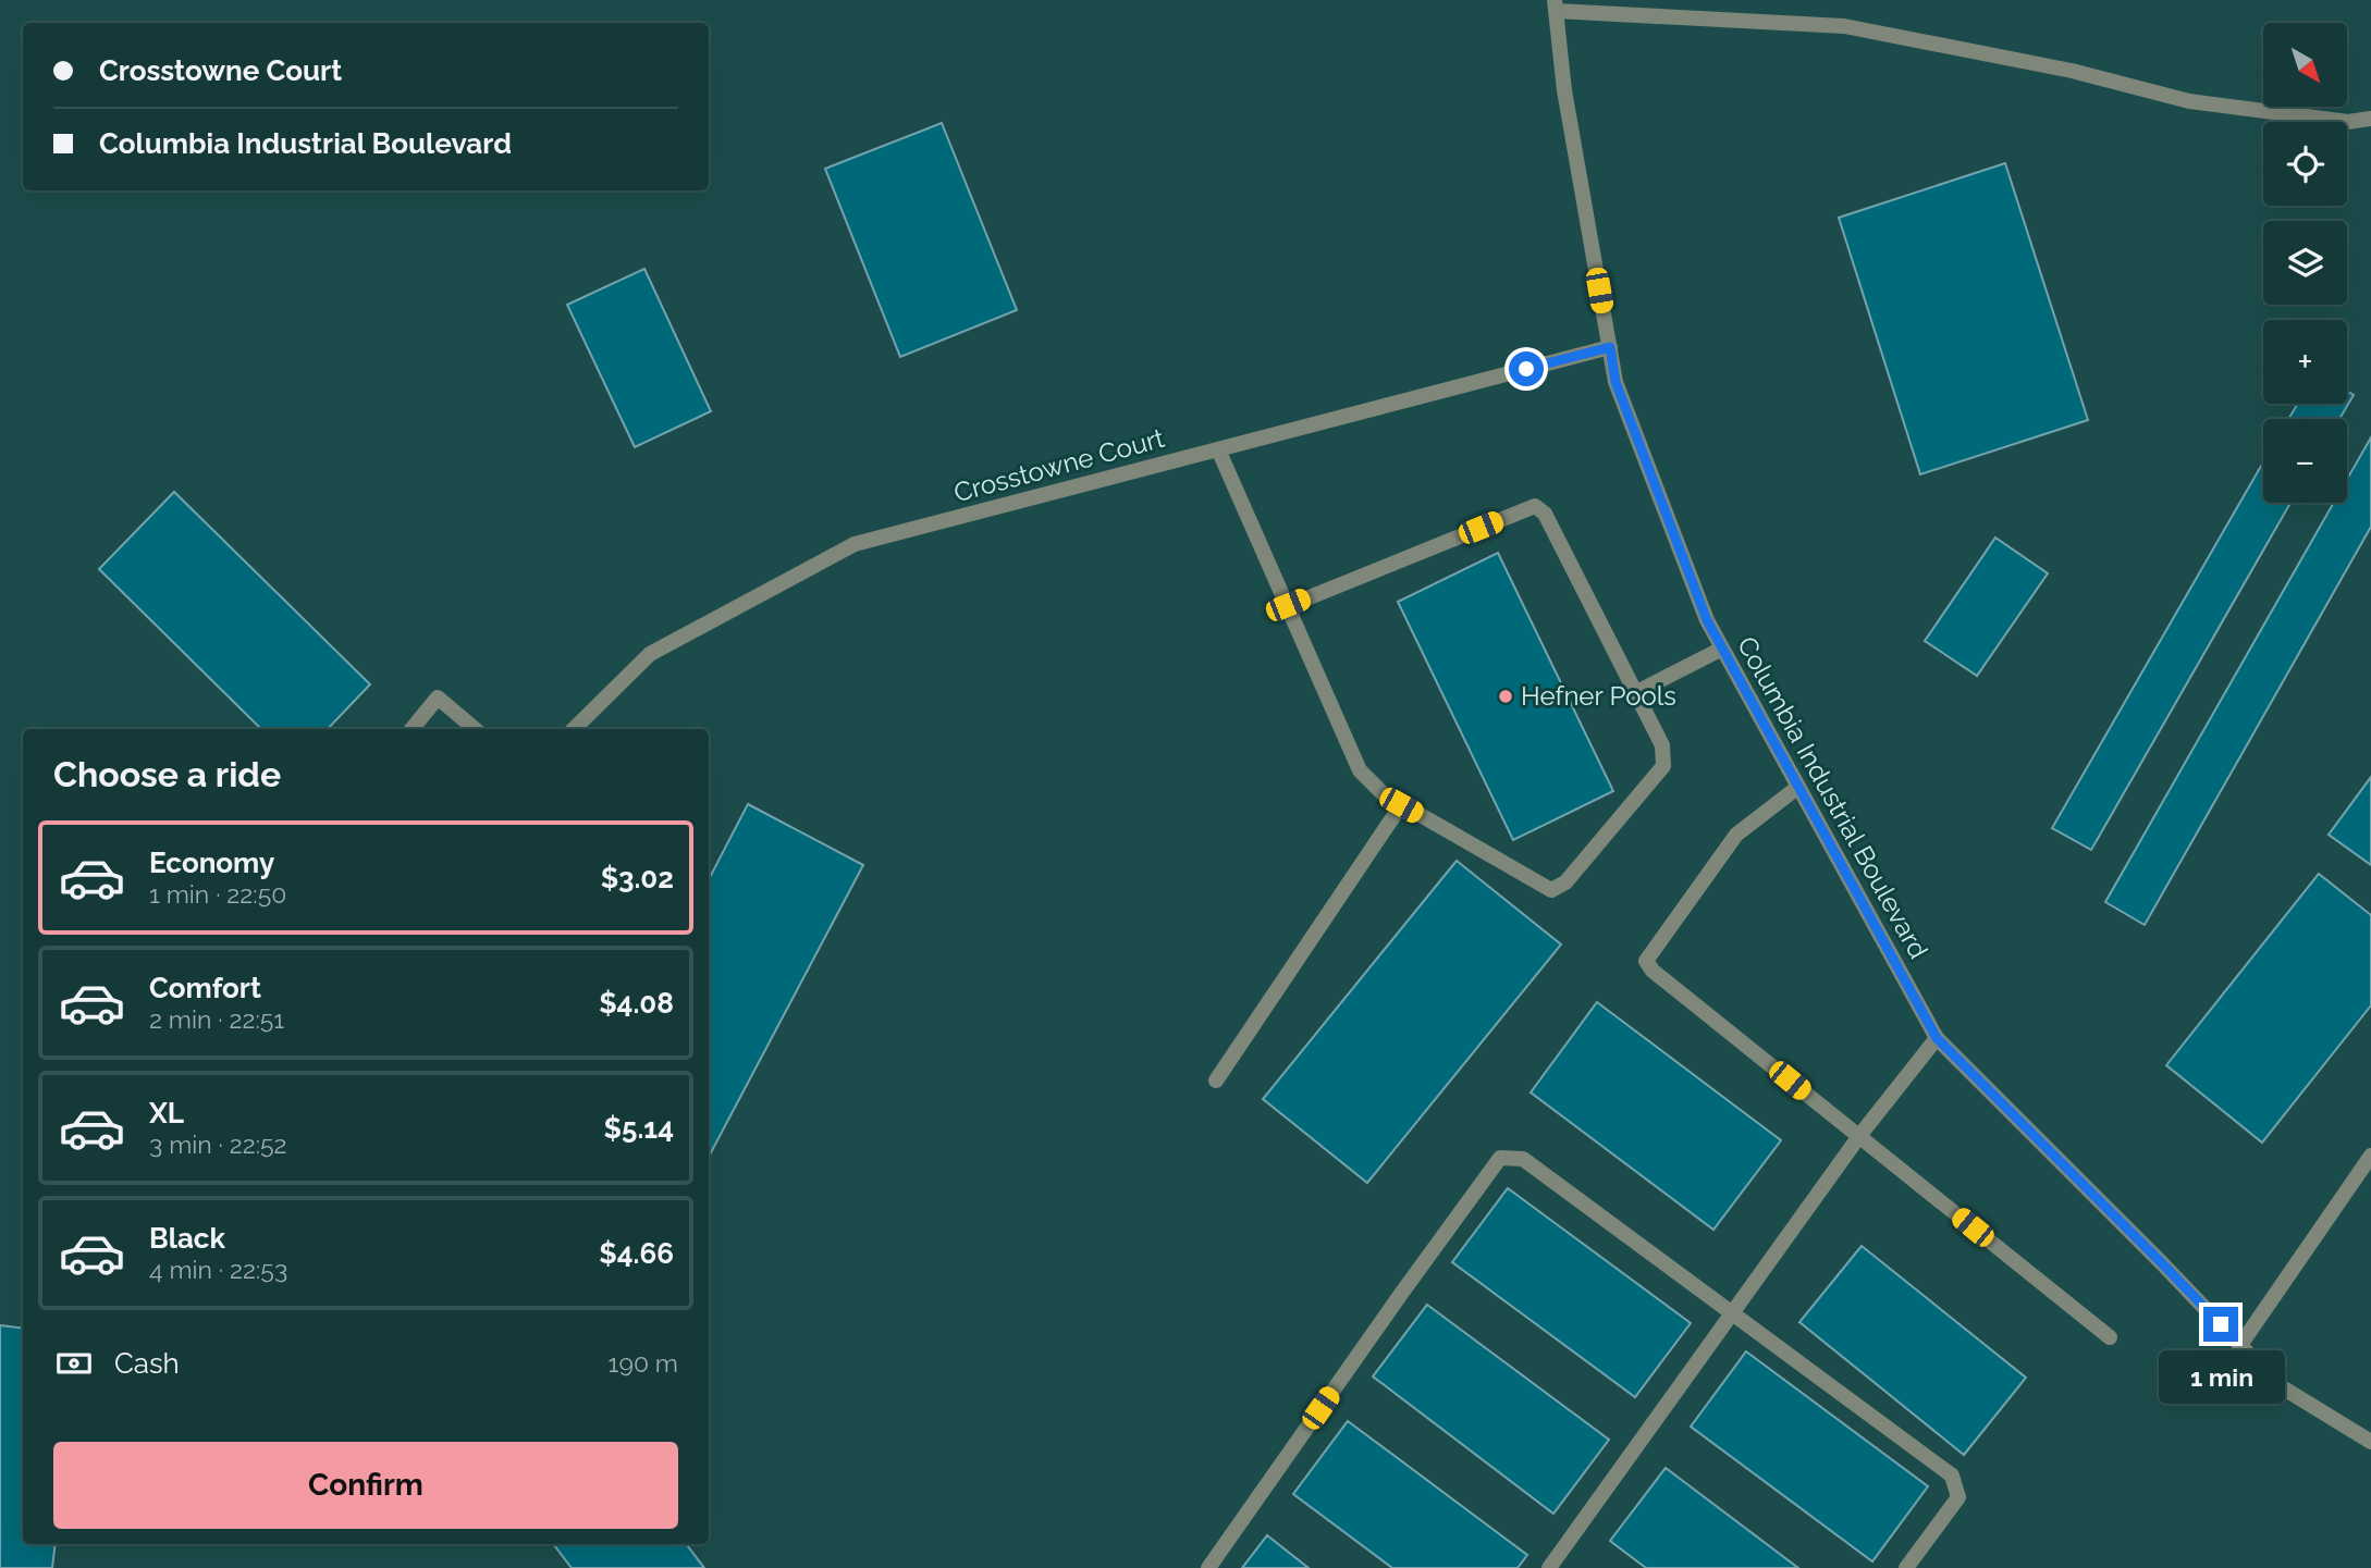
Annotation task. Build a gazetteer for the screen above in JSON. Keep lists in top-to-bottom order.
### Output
{
  "streets": {
    "street": ["Crosstowne Court", "Columbia Industrial Boulevard"]
  },
  "crossings": [
    ["Crosstowne Court", "Columbia Industrial Boulevard"]
  ],
  "places": ["Hefner Pools"],
  "north": "bottom right",
  "page": {
    "map_buttons": ["+", "−"],
    "banner": ["Crosstowne Court", "Columbia Industrial Boulevard"],
    "heading": "Choose a ride",
    "list": [
      {
        "name": "Economy",
        "note": "1 min · 22:50",
        "value": "$3.02"
      },
      {
        "name": "Comfort",
        "note": "2 min · 22:51",
        "value": "$4.08"
      },
      {
        "name": "XL",
        "note": "3 min · 22:52",
        "value": "$5.14"
      },
      {
        "name": "Black",
        "note": "4 min · 22:53",
        "value": "$4.66"
      }
    ],
    "pay": ["Cash", "190 m"],
    "bubble": "1 min",
    "buttons": "Confirm"
  }
}
